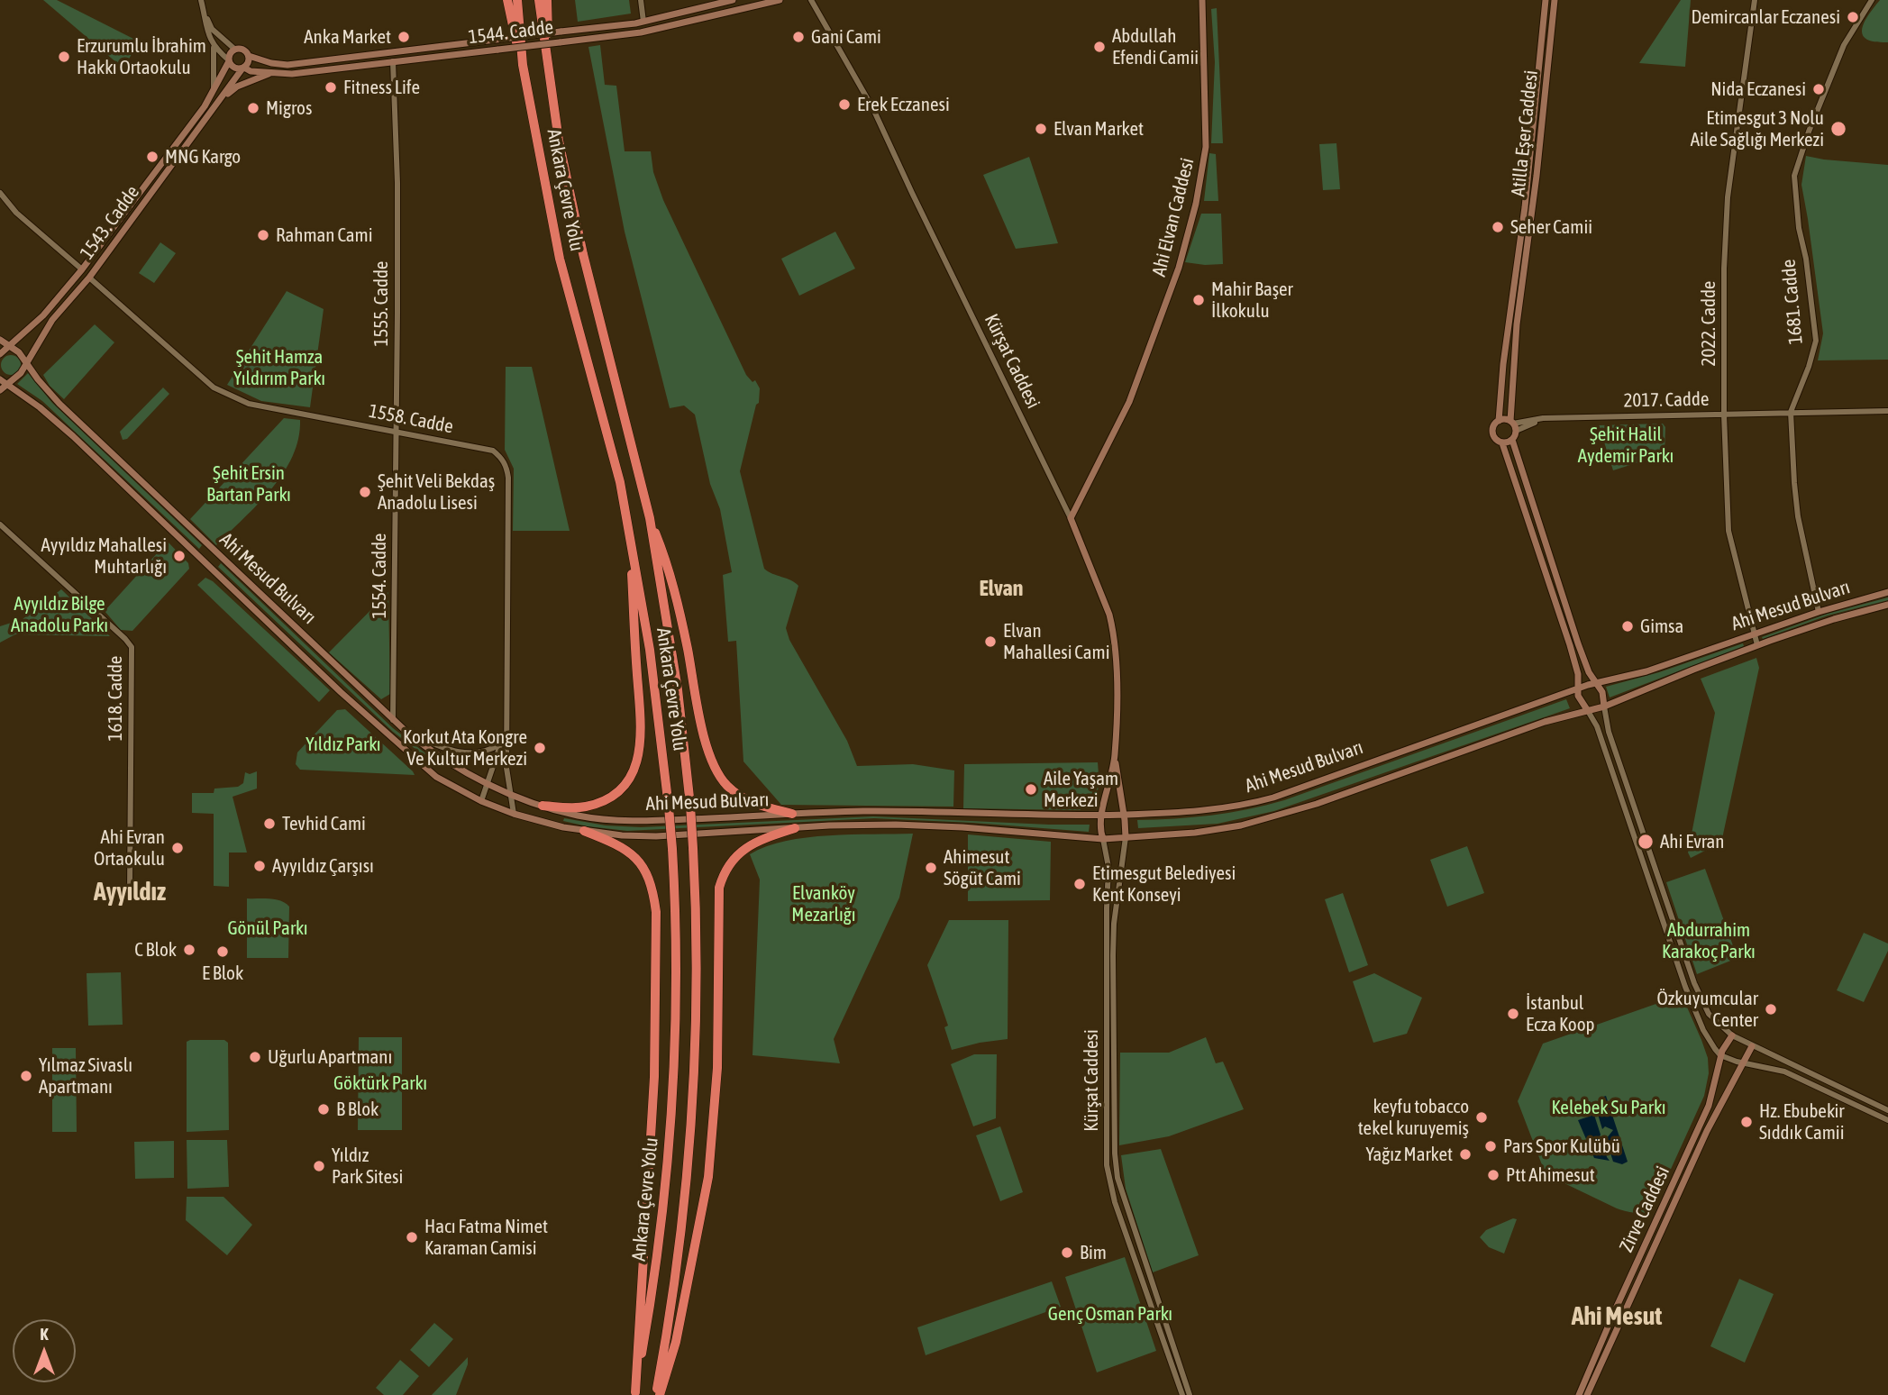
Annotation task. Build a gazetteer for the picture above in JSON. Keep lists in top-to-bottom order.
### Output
{
  "streets": {
    "highway": ["Ankara Çevre Yolu"],
    "main road": [
      "1544. Cadde",
      "Atilla Eşer Caddesi",
      "Ahi Elvan Caddesi",
      "1543. Cadde",
      "Kürşat Caddesi",
      "Ahi Mesud Bulvarı",
      "Zirve Caddesi"
    ],
    "street": [
      "1681. Cadde",
      "1555. Cadde",
      "2022. Cadde",
      "2017. Cadde",
      "1558. Cadde",
      "1554. Cadde",
      "1618. Cadde"
    ]
  },
  "crossings": [
    ["1544. Cadde", "1543. Cadde"],
    ["1544. Cadde", "1555. Cadde"],
    ["Atilla Eşer Caddesi", "2017. Cadde"],
    ["Ahi Elvan Caddesi", "Kürşat Caddesi"],
    ["1543. Cadde", "1558. Cadde"],
    ["1543. Cadde", "Ahi Mesud Bulvarı"],
    ["1681. Cadde", "2017. Cadde"],
    ["1681. Cadde", "Ahi Mesud Bulvarı"],
    ["1555. Cadde", "1558. Cadde"],
    ["1555. Cadde", "1554. Cadde"],
    ["2022. Cadde", "2017. Cadde"],
    ["2022. Cadde", "Ahi Mesud Bulvarı"],
    ["Kürşat Caddesi", "Ahi Mesud Bulvarı"],
    ["1558. Cadde", "1554. Cadde"],
    ["1558. Cadde", "Ahi Mesud Bulvarı"],
    ["1554. Cadde", "Ahi Mesud Bulvarı"]
  ],
  "districts": ["Elvan", "Ayyıldız", "Ahi Mesut"],
  "parks": [
    "Şehit Hamza Yıldırım Parkı",
    "Şehit Halil Aydemir Parkı",
    "Şehit Ersin Bartan Parkı",
    "Ayyıldız Bilge Anadolu Parkı",
    "Yıldız Parkı",
    "Elvanköy Mezarlığı",
    "Gönül Parkı",
    "Abdurrahim Karakoç Parkı",
    "Göktürk Parkı",
    "Kelebek Su Parkı",
    "Genç Osman Parkı"
  ],
  "places": [
    "Demircanlar Eczanesi",
    "Anka Market",
    "Gani Cami",
    "Abdullah Efendi Camii",
    "Erzurumlu İbrahim Hakkı Ortaokulu",
    "Fitness Life",
    "Nida Eczanesi",
    "Erek Eczanesi",
    "Migros",
    "Elvan Market",
    "Etimesgut 3 Nolu Aile Sağlığı Merkezi",
    "MNG Kargo",
    "Seher Camii",
    "Rahman Cami",
    "Mahir Başer İlkokulu",
    "Şehit Veli Bekdaş Anadolu Lisesi",
    "Ayyıldız Mahallesi Muhtarlığı",
    "Gimsa",
    "Elvan Mahallesi Cami",
    "Korkut Ata Kongre Ve Kultur Merkezi",
    "Aile Yaşam Merkezi",
    "Tevhid Cami",
    "Ahi Evran",
    "Ahi Evran Ortaokulu",
    "Ayyıldız Çarşısı",
    "Ahimesut Sögüt Cami",
    "Etimesgut Belediyesi Kent Konseyi",
    "C Blok",
    "E Blok",
    "Özkuyumcular Center",
    "İstanbul Ecza Koop",
    "Uğurlu Apartmanı",
    "Yılmaz Sivaslı Apartmanı",
    "B Blok",
    "keyfu tobacco tekel kuruyemiş",
    "Hz. Ebubekir Sıddık Camii",
    "Pars Spor Kulübü",
    "Yağız Market",
    "Yıldız Park Sitesi",
    "Ptt Ahimesut",
    "Hacı Fatma Nimet Karaman Camisi",
    "Bim"
  ],
  "north": "top"
}
